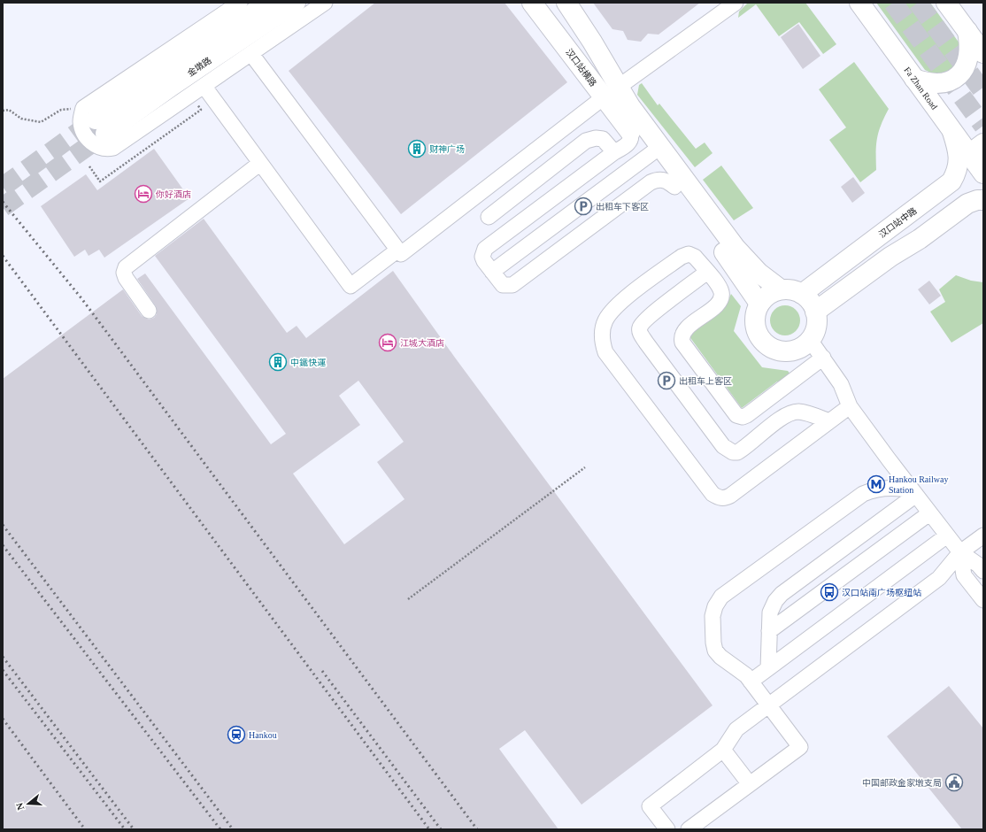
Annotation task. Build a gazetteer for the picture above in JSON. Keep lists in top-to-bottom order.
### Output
{
  "streets": {
    "main road": [
      "金墩路",
      "汉口站横路",
      "Fa Zhan Road",
      "汉口站中路"
    ]
  },
  "crossings": [
    ["Fa Zhan Road", "汉口站中路"]
  ],
  "places": {
    "building": ["财神广场", "中鐵快運"],
    "hotel": ["你好酒店", "江城大酒店"],
    "parking": ["出租车下客区", "出租车上客区"],
    "metro station": ["Hankou Railway Station"],
    "bus stop": ["汉口站南广场枢纽站"],
    "station": ["Hankou"],
    "public building": ["中国邮政金家墩支局"]
  },
  "north": "left"
}
